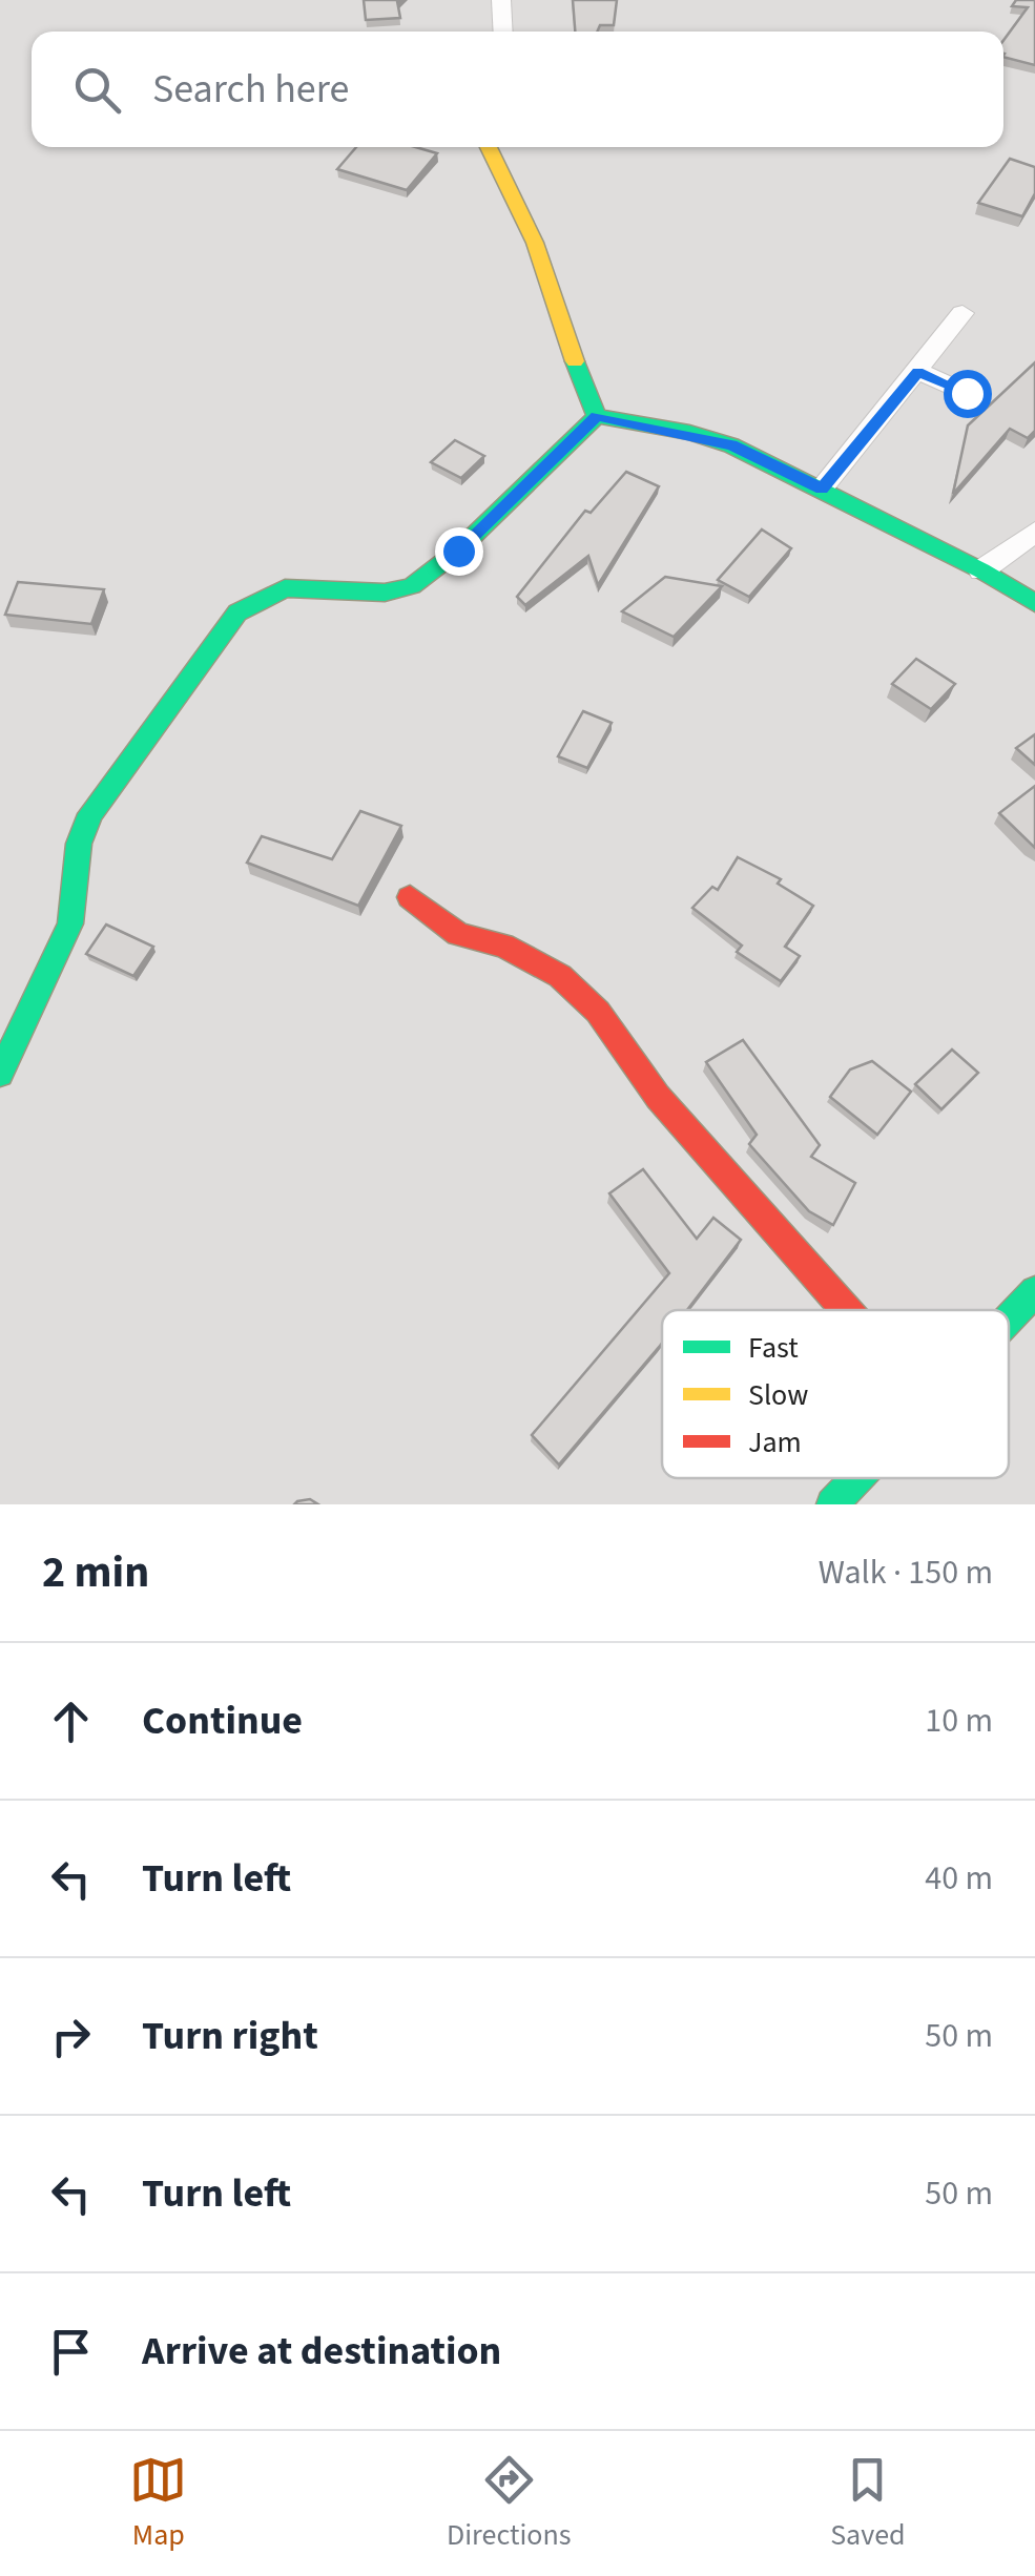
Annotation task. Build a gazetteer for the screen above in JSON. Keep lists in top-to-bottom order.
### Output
{
  "legend": ["Fast", "Slow", "Jam"],
  "page": {
    "search": "Search here",
    "heading": ["2 min", "Walk · 150 m"],
    "list": [
      ["Continue", "10 m"],
      ["Turn left", "40 m"],
      ["Turn right", "50 m"],
      ["Turn left", "50 m"],
      "Arrive at destination"
    ],
    "nav": ["Map", "Directions", "Saved"]
  }
}
